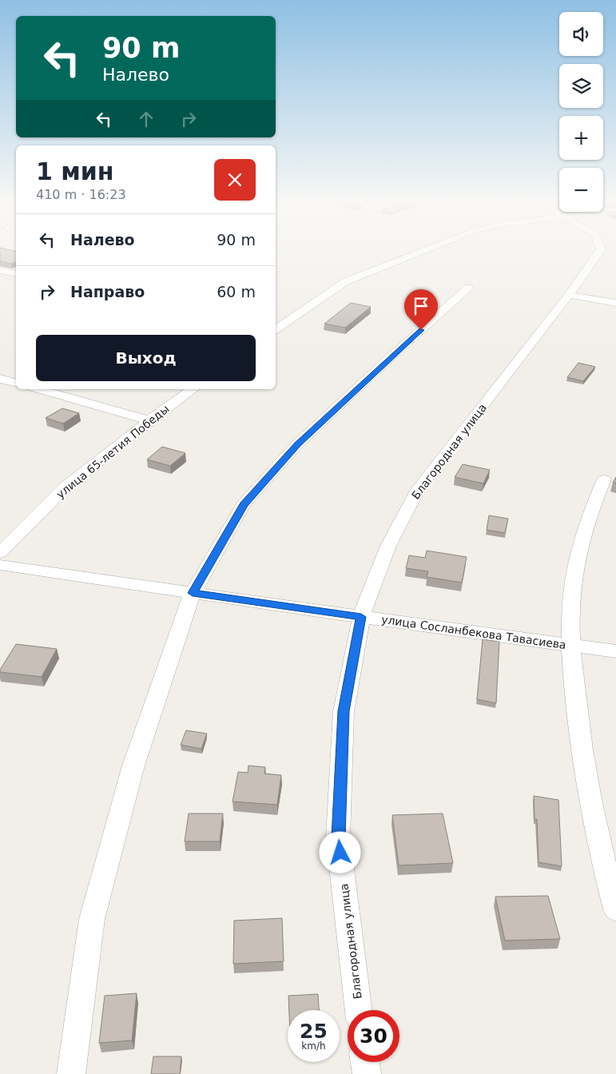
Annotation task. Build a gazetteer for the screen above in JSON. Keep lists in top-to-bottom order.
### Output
{
  "streets": {
    "street": ["улица 65-летия Победы", "Благородная улица", "улица Сосланбекова Тавасиева"]
  },
  "crossings": [
    ["Благородная улица", "улица Сосланбекова Тавасиева"]
  ],
  "page": {
    "map_buttons": ["+", "−"],
    "turn": ["90 m", "Налево"],
    "heading": ["1 мин", "410 m · 16:23"],
    "list": [
      {
        "name": "Налево",
        "value": "90 m"
      },
      {
        "name": "Направо",
        "value": "60 m"
      }
    ],
    "buttons": "Выход",
    "speed": "25 km/h",
    "limit": "30"
  }
}
